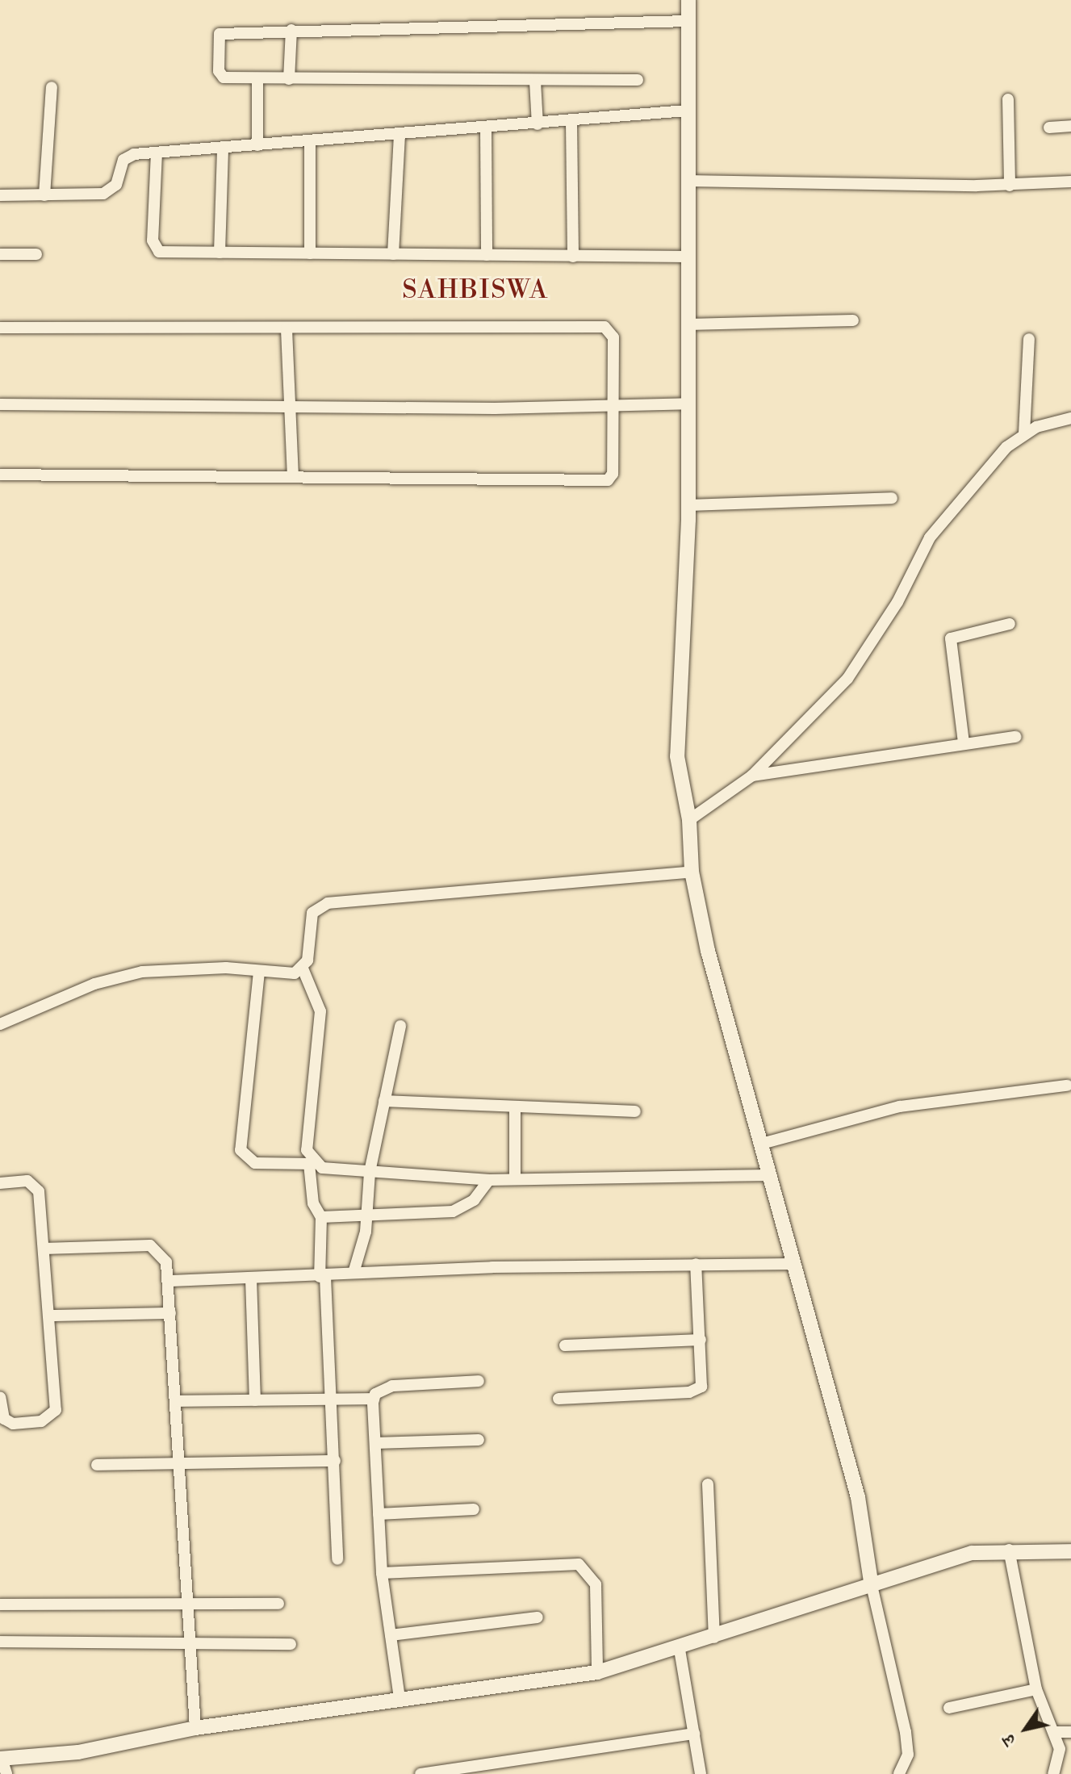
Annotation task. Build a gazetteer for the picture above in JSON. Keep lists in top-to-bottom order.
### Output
{
  "districts": ["SAHBISWA"],
  "north": "bottom left"
}
